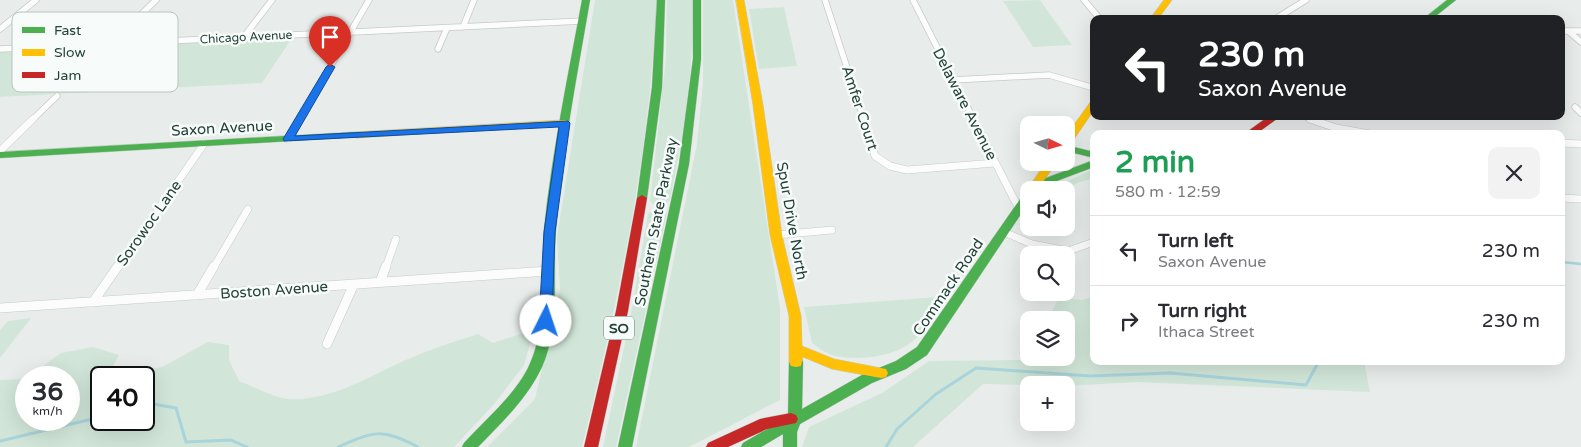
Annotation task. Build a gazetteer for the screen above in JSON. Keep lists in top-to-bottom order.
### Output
{
  "streets": {
    "main road": [
      "Saxon Avenue",
      "Spur Drive North",
      "Southern State Parkway",
      "Commack Road",
      "SO"
    ],
    "street": [
      "Chicago Avenue",
      "Delaware Avenue",
      "Amfer Court",
      "Sorowoc Lane",
      "Boston Avenue"
    ]
  },
  "crossings": [
    ["Delaware Avenue", "Amfer Court"],
    ["Delaware Avenue", "Commack Road"],
    ["Saxon Avenue", "Sorowoc Lane"],
    ["Spur Drive North", "Commack Road"],
    ["Sorowoc Lane", "Boston Avenue"]
  ],
  "legend": ["Fast", "Slow", "Jam"],
  "north": "right",
  "page": {
    "turn": ["230 m", "Saxon Avenue"],
    "map_buttons": "+",
    "heading": ["2 min", "580 m · 12:59"],
    "list": [
      {
        "name": "Turn left",
        "note": "Saxon Avenue",
        "value": "230 m"
      },
      {
        "name": "Turn right",
        "note": "Ithaca Street",
        "value": "230 m"
      }
    ],
    "speed": "36 km/h",
    "limit": "40"
  }
}
